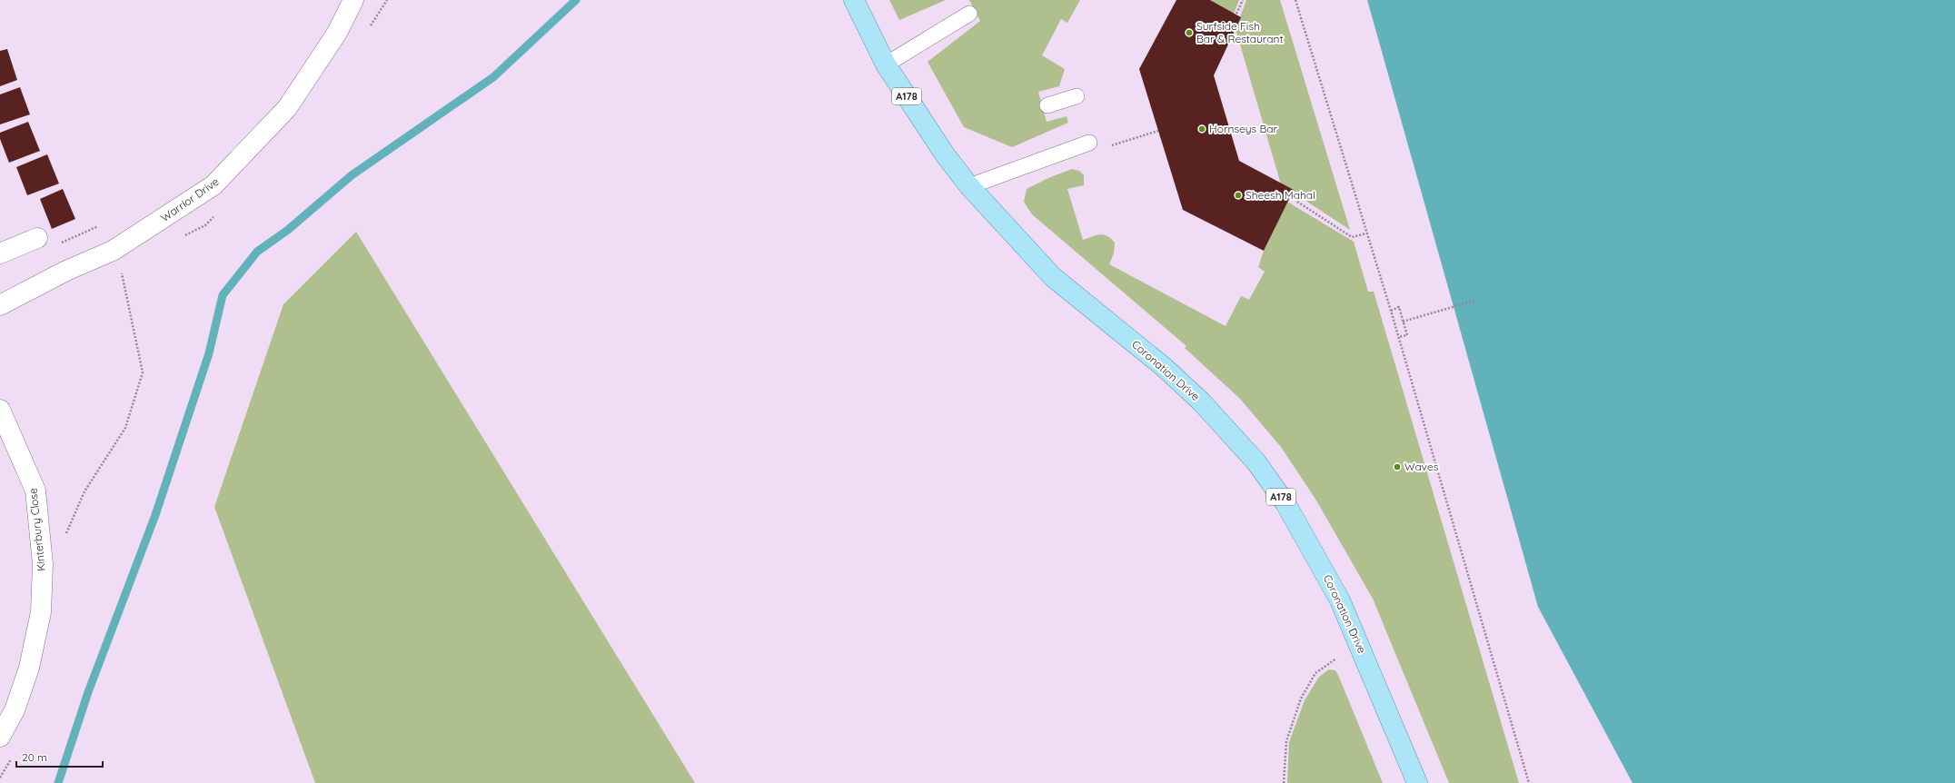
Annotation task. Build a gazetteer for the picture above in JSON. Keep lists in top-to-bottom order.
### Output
{
  "streets": {
    "main road": ["A178", "Coronation Drive"],
    "street": ["Warrior Drive", "Kinterbury Close"]
  },
  "places": [
    "Surfside Fish Bar & Restaurant",
    "Hornseys Bar",
    "Sheesh Mahal",
    "Waves"
  ],
  "scale_bar": "20 m"
}
